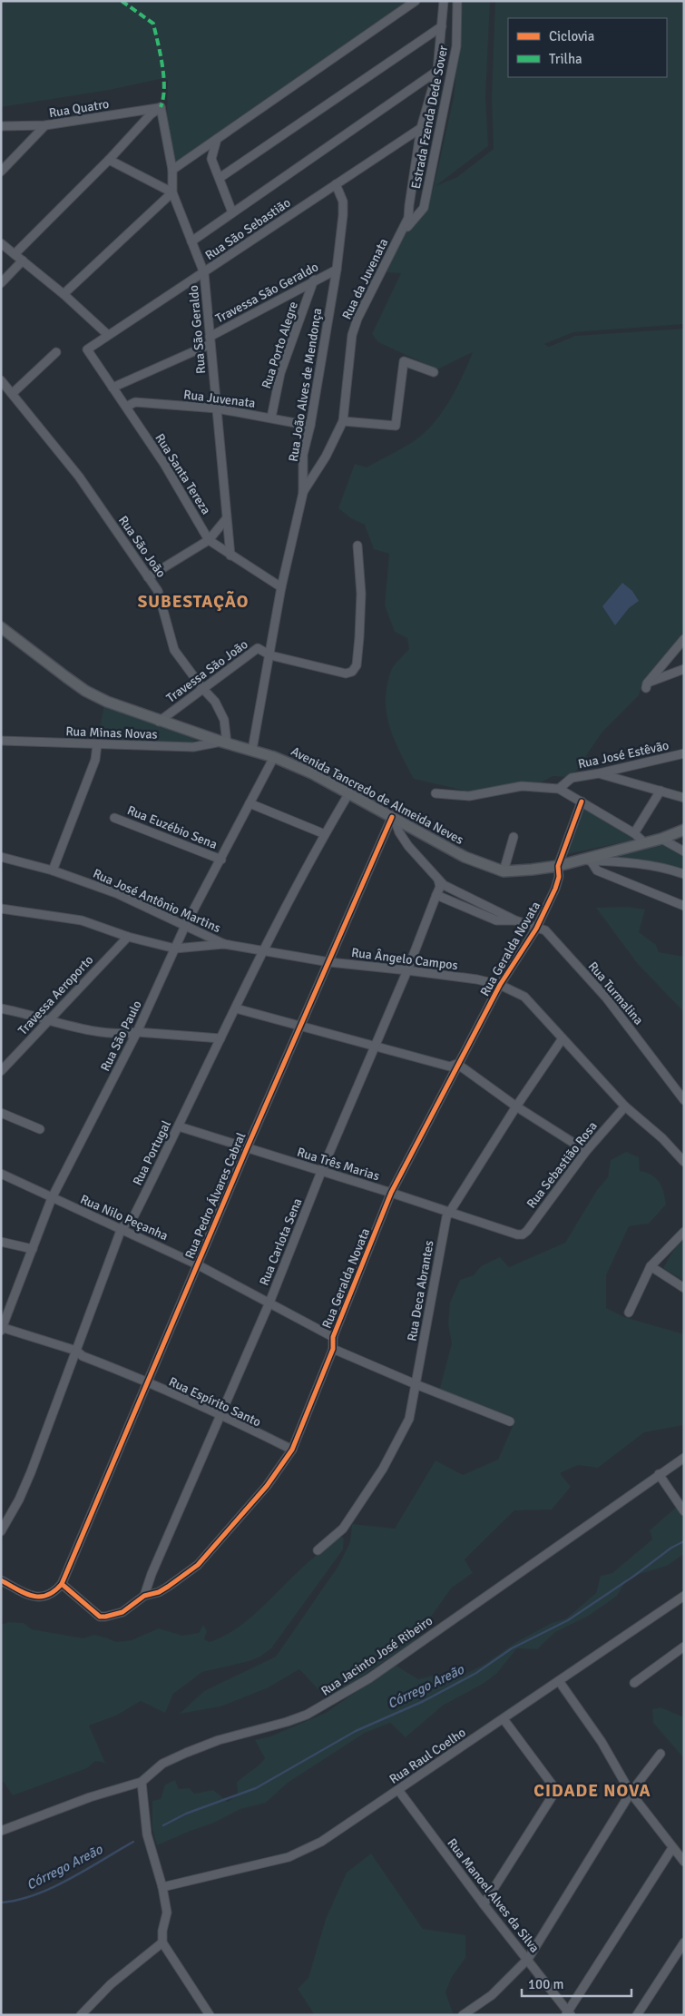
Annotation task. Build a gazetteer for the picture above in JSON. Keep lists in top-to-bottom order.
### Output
{
  "streets": {
    "main road": ["Avenida Tancredo de Almeida Neves"],
    "street": [
      "Rua Quatro",
      "Estrada Fzenda Dede Sover",
      "Rua São Sebastião",
      "Rua da Juvenata",
      "Travessa São Geraldo",
      "Rua São Geraldo",
      "Rua Porto Alegre",
      "Rua João Alves de Mendonça",
      "Rua Juvenata",
      "Rua Santa Tereza",
      "Rua São João",
      "Travessa São João",
      "Rua Minas Novas",
      "Rua José Estêvão",
      "Rua Euzébio Sena",
      "Rua José Antônio Martins",
      "Rua Geralda Novata",
      "Rua Ângelo Campos",
      "Rua Turmalina",
      "Travessa Aeroporto",
      "Rua São Paulo",
      "Rua Portugal",
      "Rua Três Marias",
      "Rua Sebastião Rosa",
      "Rua Pedro Álvares Cabral",
      "Rua Nilo Peçanha",
      "Rua Carlota Sena",
      "Rua Deca Abrantes",
      "Rua Espírito Santo",
      "Rua Jacinto José Ribeiro",
      "Rua Raul Coelho",
      "Rua Manoel Alves da Silva"
    ]
  },
  "crossings": [
    ["Rua Quatro", "Rua São Geraldo"],
    ["Estrada Fzenda Dede Sover", "Rua da Juvenata"],
    ["Rua São Sebastião", "Rua da Juvenata"],
    ["Rua São Sebastião", "Rua São Geraldo"],
    ["Rua São Sebastião", "Rua João Alves de Mendonça"],
    ["Rua São Sebastião", "Rua Santa Tereza"],
    ["Rua da Juvenata", "Rua João Alves de Mendonça"],
    ["Travessa São Geraldo", "Rua São Geraldo"],
    ["Travessa São Geraldo", "Rua Porto Alegre"],
    ["Travessa São Geraldo", "Rua João Alves de Mendonça"],
    ["Travessa São Geraldo", "Rua Santa Tereza"],
    ["Rua São Geraldo", "Rua Juvenata"],
    ["Rua São Geraldo", "Rua Santa Tereza"],
    ["Rua Porto Alegre", "Rua Juvenata"],
    ["Rua João Alves de Mendonça", "Rua Juvenata"],
    ["Rua João Alves de Mendonça", "Rua Santa Tereza"],
    ["Rua João Alves de Mendonça", "Travessa São João"],
    ["Rua João Alves de Mendonça", "Avenida Tancredo de Almeida Neves"],
    ["Rua Juvenata", "Rua Santa Tereza"],
    ["Rua São João", "Travessa São João"],
    ["Rua São João", "Rua Minas Novas"],
    ["Rua São João", "Avenida Tancredo de Almeida Neves"],
    ["Travessa São João", "Avenida Tancredo de Almeida Neves"],
    ["Rua Minas Novas", "Avenida Tancredo de Almeida Neves"],
    ["Avenida Tancredo de Almeida Neves", "Rua Geralda Novata"],
    ["Avenida Tancredo de Almeida Neves", "Rua Turmalina"],
    ["Avenida Tancredo de Almeida Neves", "Rua São Paulo"],
    ["Avenida Tancredo de Almeida Neves", "Rua Portugal"],
    ["Avenida Tancredo de Almeida Neves", "Rua Pedro Álvares Cabral"],
    ["Rua Euzébio Sena", "Rua São Paulo"],
    ["Rua José Antônio Martins", "Rua Ângelo Campos"],
    ["Rua José Antônio Martins", "Rua São Paulo"],
    ["Rua Geralda Novata", "Rua Ângelo Campos"],
    ["Rua Geralda Novata", "Rua Turmalina"],
    ["Rua Geralda Novata", "Rua Três Marias"],
    ["Rua Geralda Novata", "Rua Pedro Álvares Cabral"],
    ["Rua Geralda Novata", "Rua Nilo Peçanha"],
    ["Rua Geralda Novata", "Rua Carlota Sena"],
    ["Rua Geralda Novata", "Rua Espírito Santo"],
    ["Rua Ângelo Campos", "Travessa Aeroporto"],
    ["Rua Ângelo Campos", "Rua São Paulo"],
    ["Rua Ângelo Campos", "Rua Portugal"],
    ["Rua Ângelo Campos", "Rua Sebastião Rosa"],
    ["Rua Ângelo Campos", "Rua Pedro Álvares Cabral"],
    ["Rua Ângelo Campos", "Rua Carlota Sena"],
    ["Rua Ângelo Campos", "Rua Deca Abrantes"],
    ["Rua Turmalina", "Rua Pedro Álvares Cabral"],
    ["Rua Turmalina", "Rua Carlota Sena"],
    ["Rua São Paulo", "Rua Nilo Peçanha"],
    ["Rua São Paulo", "Rua Espírito Santo"],
    ["Rua Portugal", "Rua Três Marias"],
    ["Rua Portugal", "Rua Nilo Peçanha"],
    ["Rua Portugal", "Rua Espírito Santo"],
    ["Rua Três Marias", "Rua Sebastião Rosa"],
    ["Rua Três Marias", "Rua Pedro Álvares Cabral"],
    ["Rua Três Marias", "Rua Carlota Sena"],
    ["Rua Três Marias", "Rua Deca Abrantes"],
    ["Rua Pedro Álvares Cabral", "Rua Nilo Peçanha"],
    ["Rua Pedro Álvares Cabral", "Rua Espírito Santo"],
    ["Rua Nilo Peçanha", "Rua Carlota Sena"],
    ["Rua Carlota Sena", "Rua Espírito Santo"],
    ["Rua Raul Coelho", "Rua Manoel Alves da Silva"]
  ],
  "districts": ["SUBESTAÇÃO", "CIDADE NOVA"],
  "water": ["Córrego Areão"],
  "legend": ["Ciclovia", "Trilha"],
  "scale_bar": "100 m"
}
